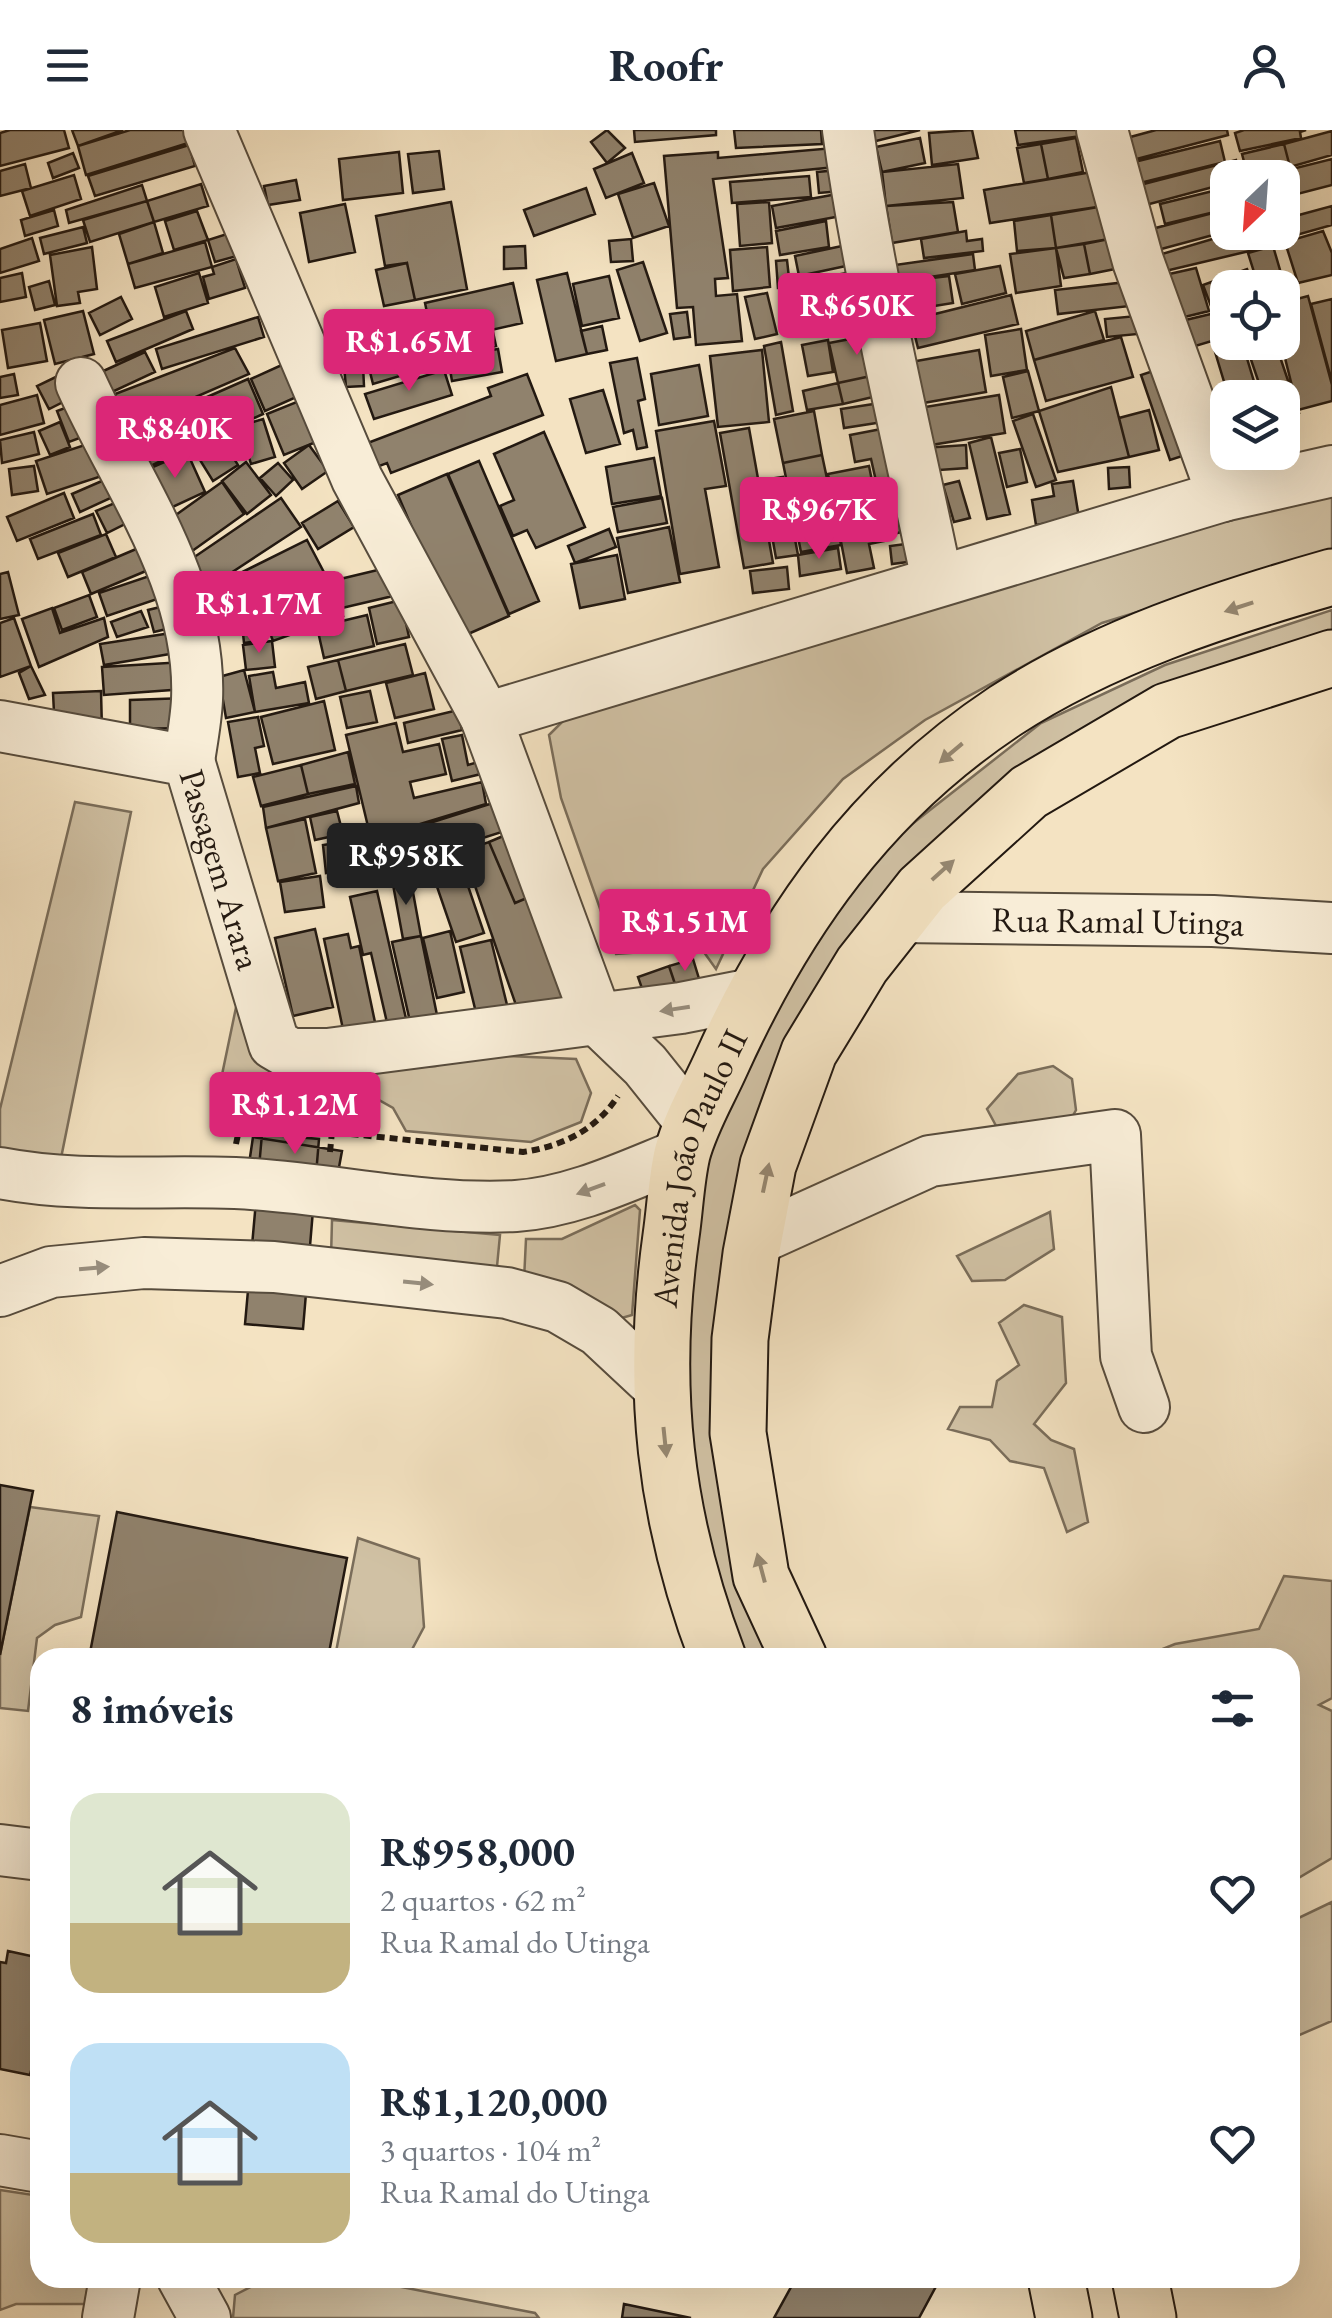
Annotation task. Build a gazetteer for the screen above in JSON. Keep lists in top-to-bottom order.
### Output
{
  "streets": {
    "main road": ["Avenida João Paulo II"],
    "street": ["Passagem Arara", "Rua Ramal Utinga"]
  },
  "crossings": [
    ["Rua Ramal Utinga", "Avenida João Paulo II"]
  ],
  "north": "bottom left",
  "page": {
    "header": "Roofr",
    "price": [
      "R$650K",
      "R$1.65M",
      "R$840K",
      "R$967K",
      "R$1.17M",
      "R$958K",
      "R$1.51M",
      "R$1.12M"
    ],
    "heading": "8 imóveis",
    "list": [
      {
        "name": "R$958,000",
        "note": "2 quartos · 62 m² · Rua Ramal do Utinga"
      },
      {
        "name": "R$1,120,000",
        "note": "3 quartos · 104 m² · Rua Ramal do Utinga"
      }
    ]
  }
}
